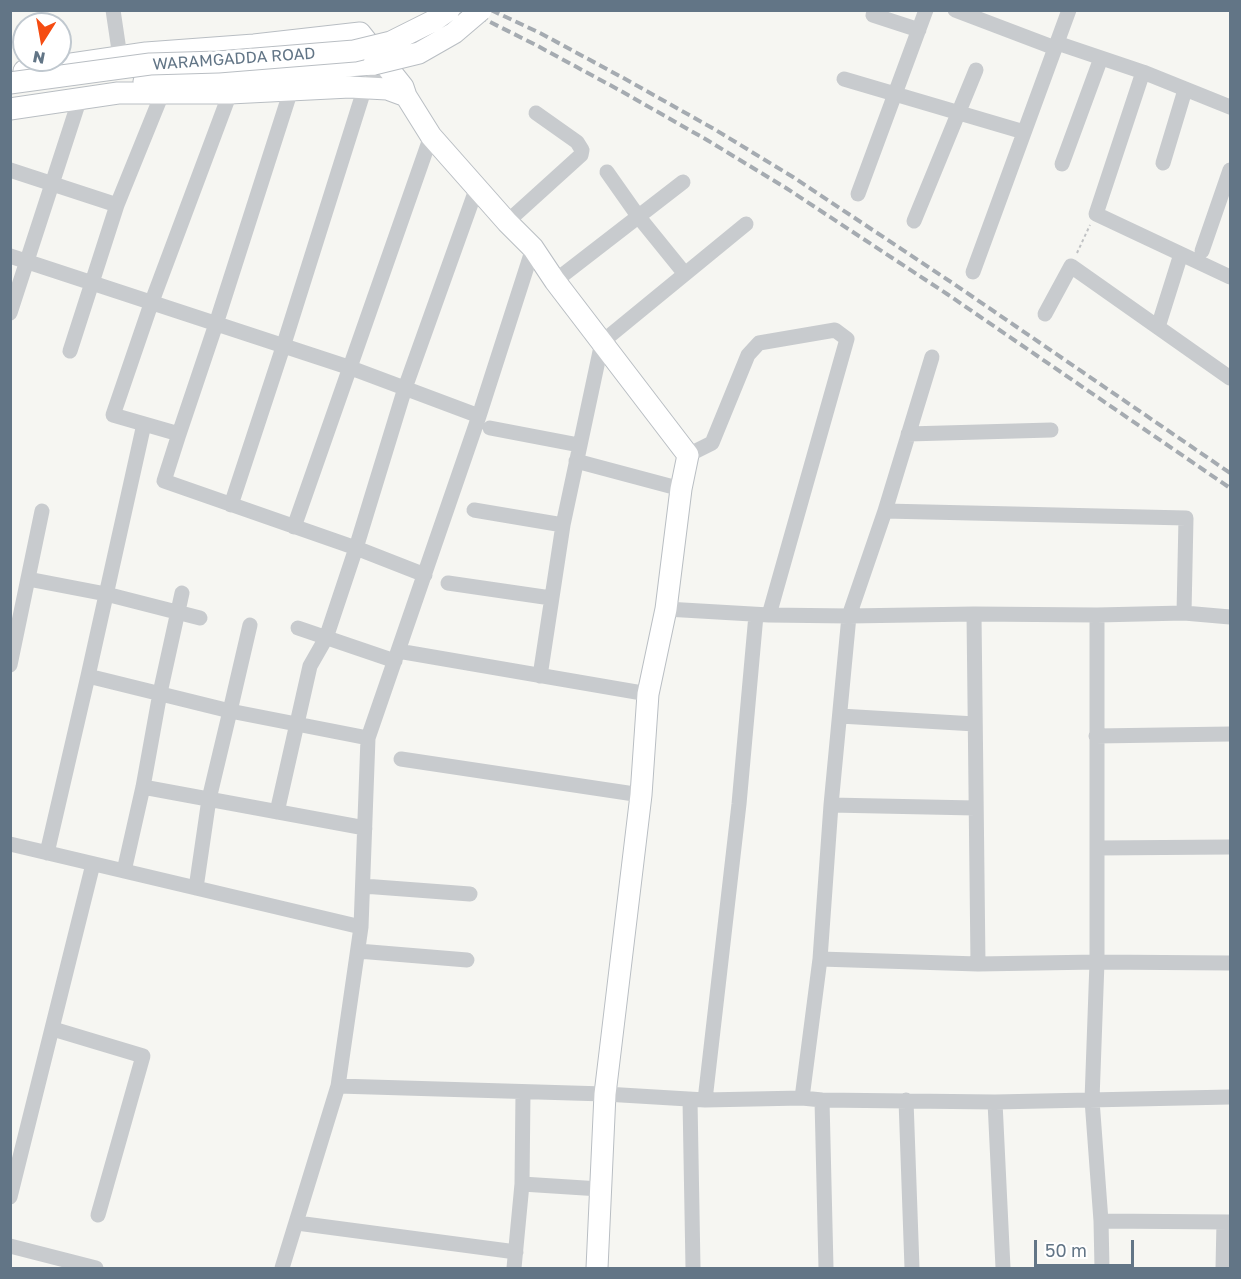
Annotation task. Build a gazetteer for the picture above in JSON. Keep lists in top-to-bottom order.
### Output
{
  "streets": {
    "street": ["WARAMGADDA ROAD"]
  },
  "scale_bar": "50 m",
  "north": "bottom"
}
